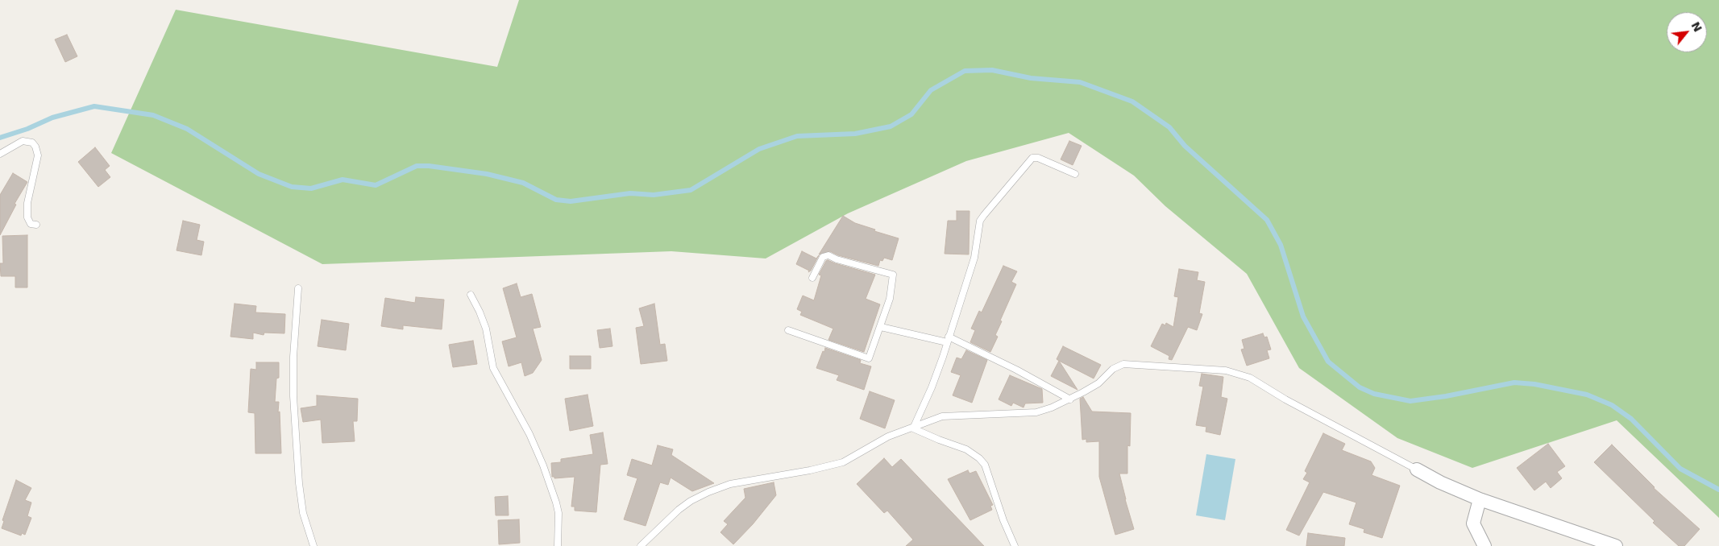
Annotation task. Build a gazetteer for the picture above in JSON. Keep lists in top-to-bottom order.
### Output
{
  "north": "top right"
}
